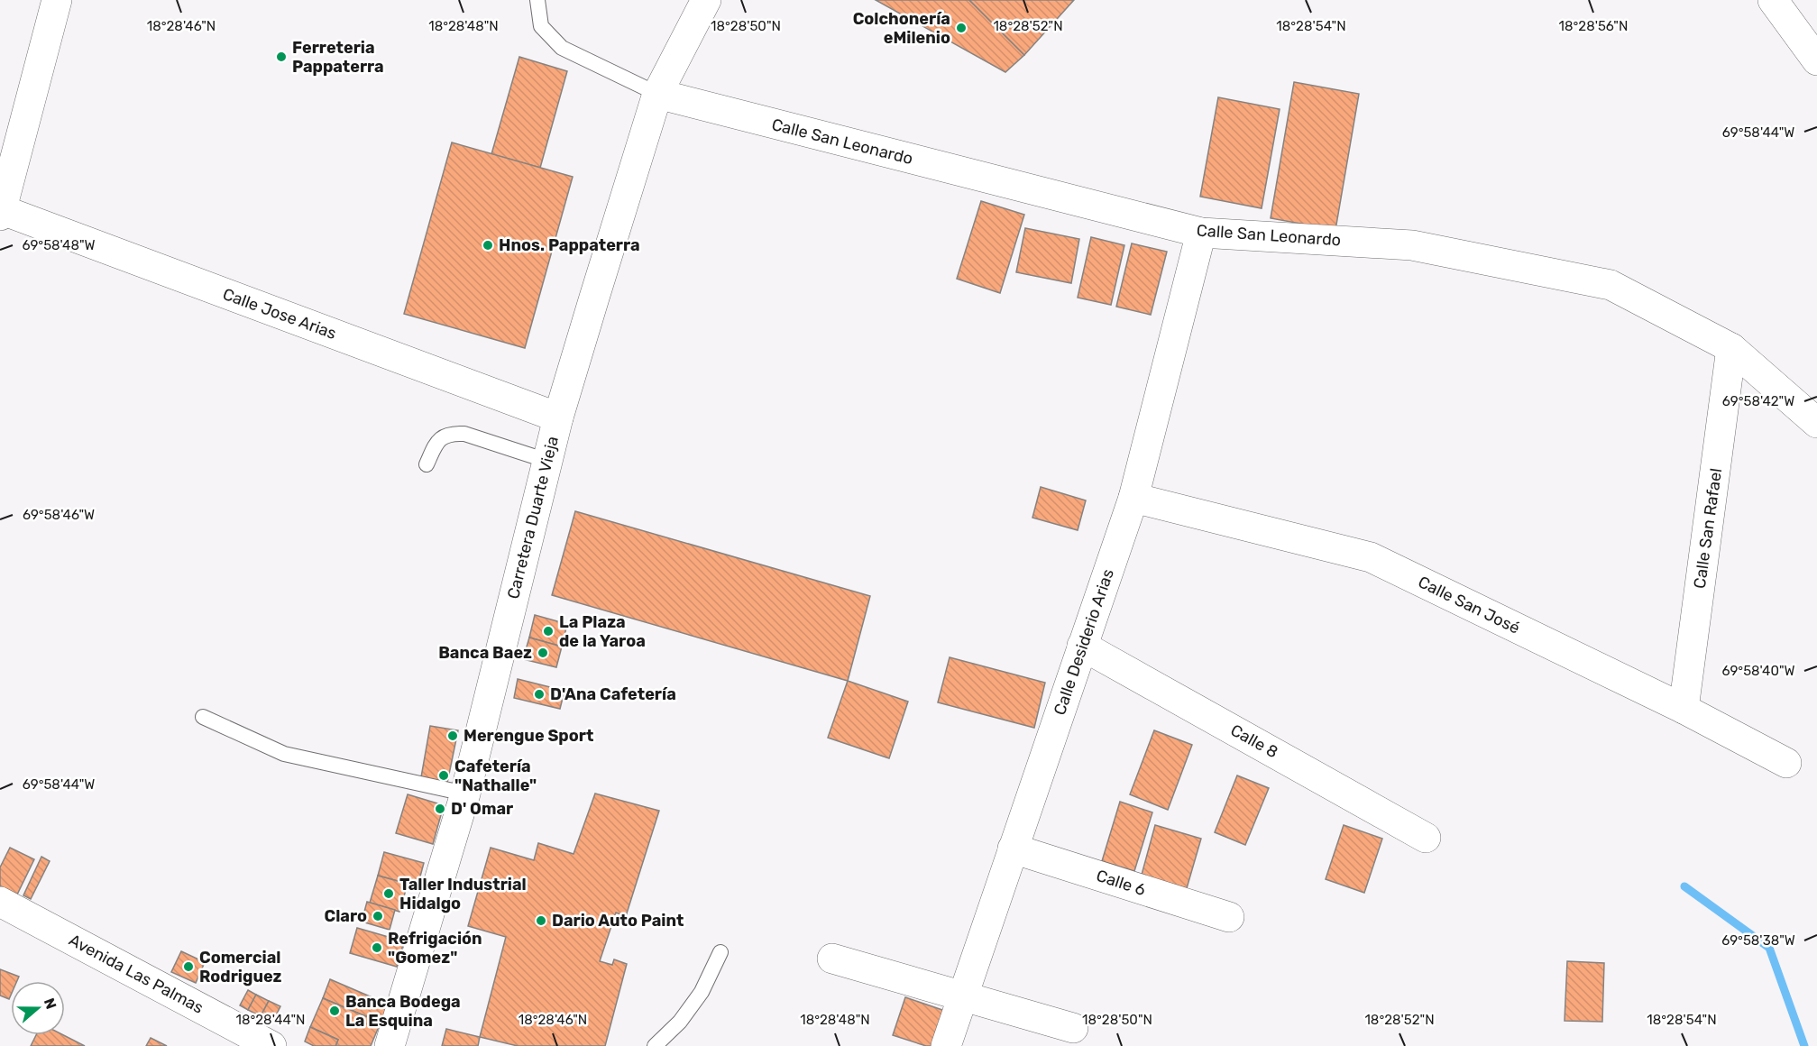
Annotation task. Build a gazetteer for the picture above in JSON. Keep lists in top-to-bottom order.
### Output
{
  "streets": {
    "street": [
      "Calle San Leonardo",
      "Calle Jose Arias",
      "Carretera Duarte Vieja",
      "Calle San Rafael",
      "Calle San José",
      "Calle Desiderio Arias",
      "Calle 8",
      "Calle 6",
      "Avenida Las Palmas"
    ]
  },
  "crossings": [
    ["Calle San Leonardo", "Carretera Duarte Vieja"],
    ["Calle San Leonardo", "Calle San Rafael"],
    ["Calle San Leonardo", "Calle Desiderio Arias"],
    ["Calle Jose Arias", "Carretera Duarte Vieja"],
    ["Calle San Rafael", "Calle San José"],
    ["Calle San José", "Calle Desiderio Arias"],
    ["Calle Desiderio Arias", "Calle 8"],
    ["Calle Desiderio Arias", "Calle 6"]
  ],
  "places": [
    "Colchonería eMilenio",
    "Ferreteria Pappaterra",
    "Hnos. Pappaterra",
    "La Plaza de la Yaroa",
    "Banca Baez",
    "D'Ana Cafetería",
    "Merengue Sport",
    "Cafetería \"Nathalle\"",
    "D' Omar",
    "Taller Industrial Hidalgo",
    "Claro",
    "Dario Auto Paint",
    "Refrigación \"Gomez\"",
    "Comercial Rodriguez",
    "Banca Bodega La Esquina"
  ],
  "north": "right",
  "coordinates": [
    "18°28'56\"N",
    "18°28'46\"N",
    "18°28'48\"N",
    "18°28'50\"N",
    "18°28'52\"N",
    "18°28'54\"N",
    "69°58'44\"W",
    "69°58'48\"W",
    "69°58'42\"W",
    "69°58'46\"W",
    "69°58'40\"W",
    "69°58'38\"W",
    "18°28'44\"N"
  ]
}
